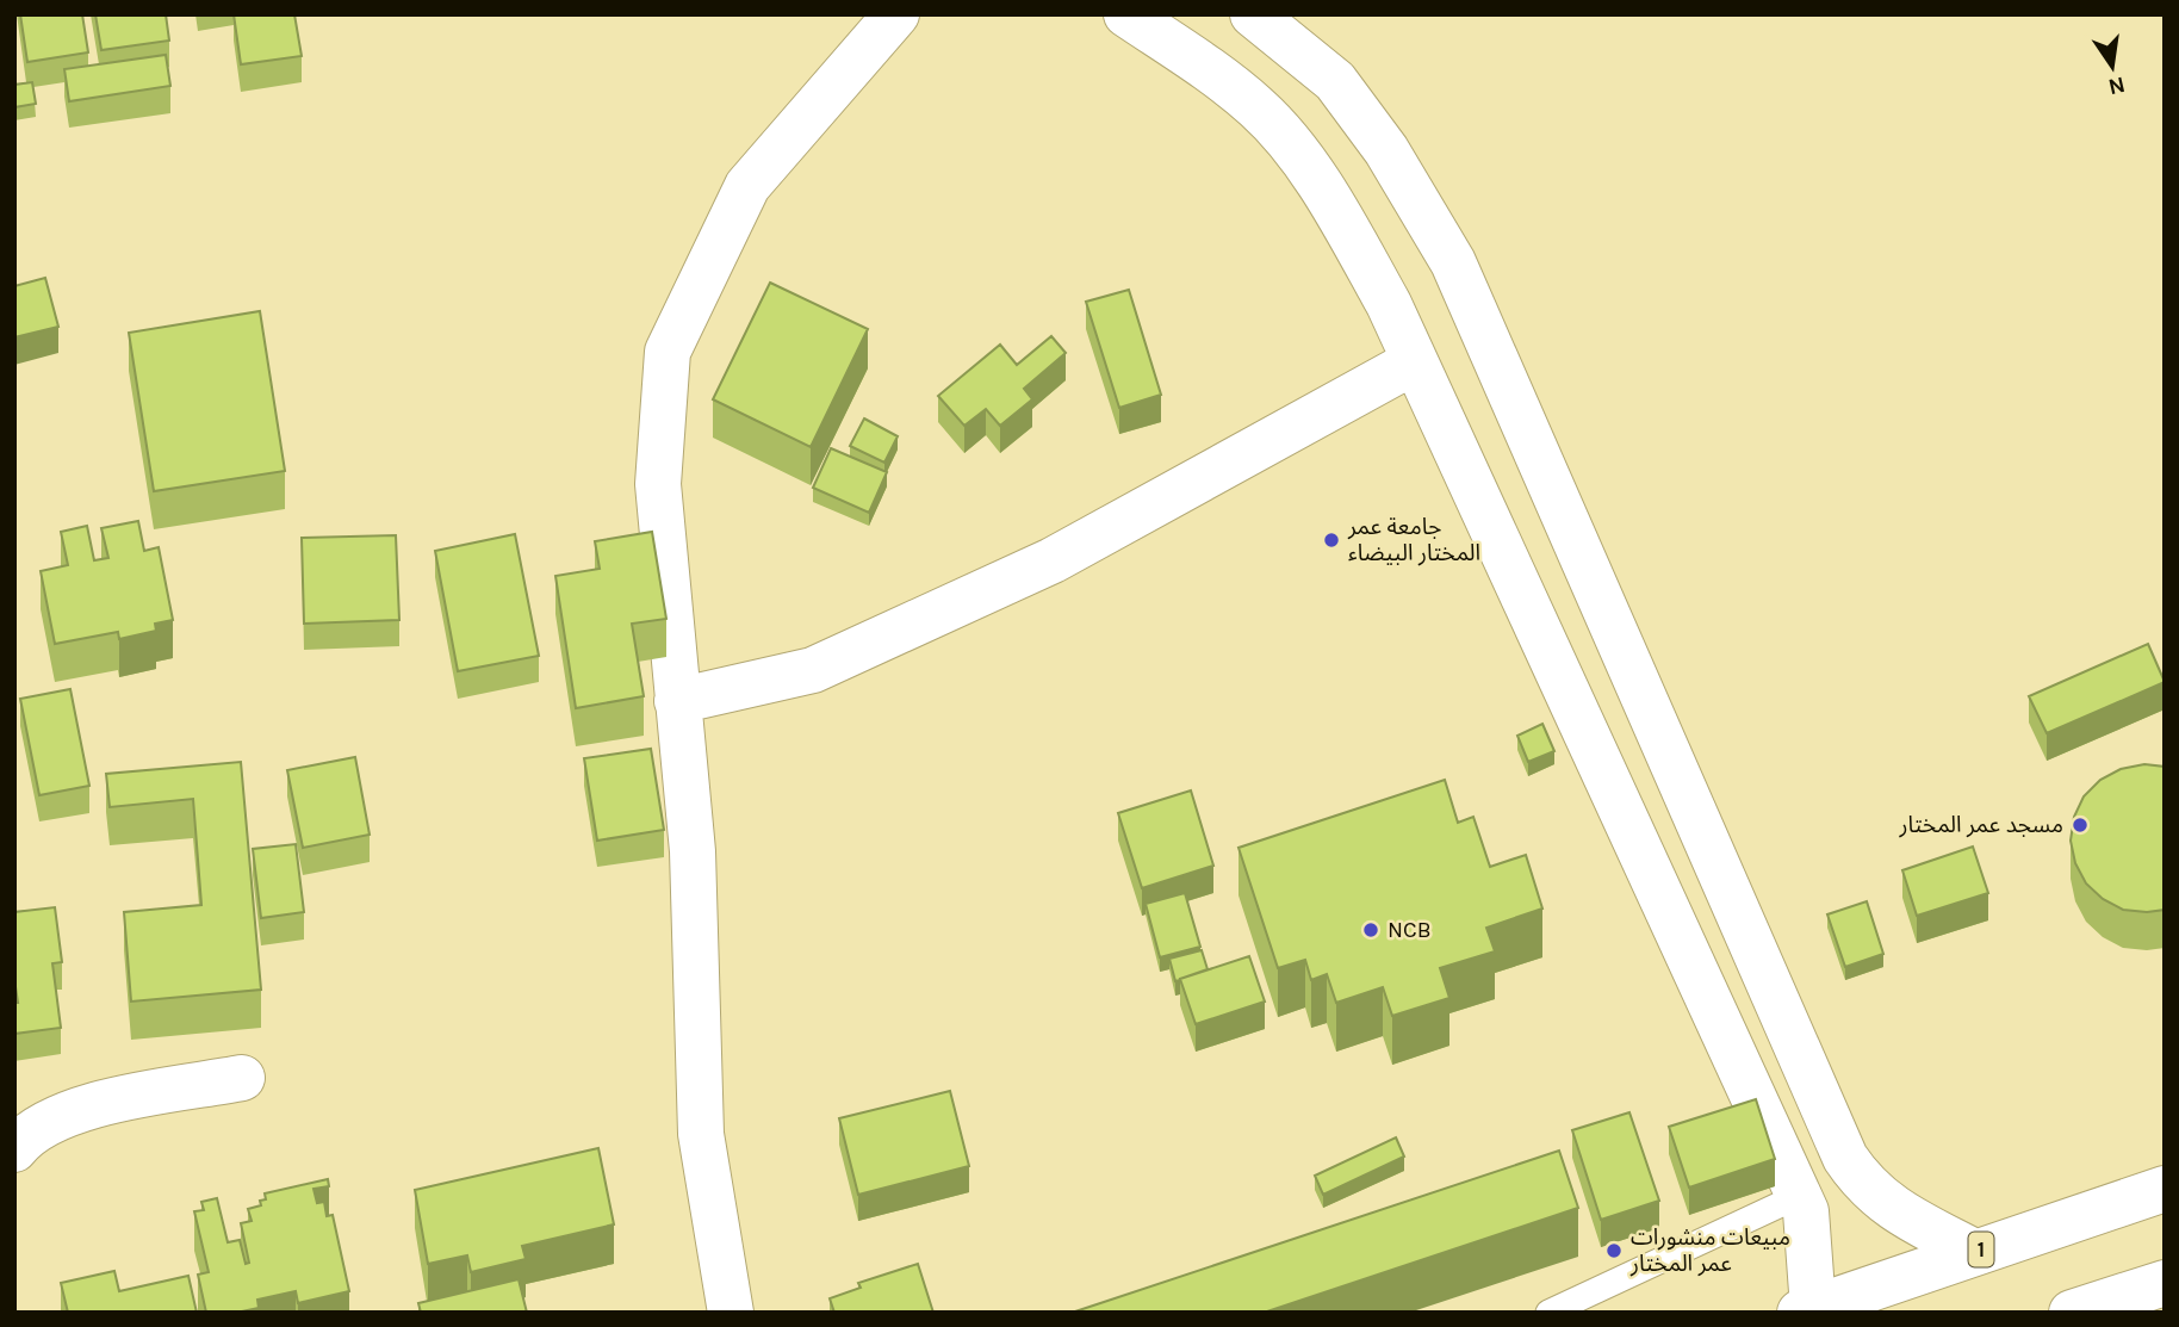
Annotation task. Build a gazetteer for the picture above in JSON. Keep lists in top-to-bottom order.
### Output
{
  "streets": {
    "main road": ["1"]
  },
  "places": [
    "جامعة عمر المختار البيضاء",
    "مسجد عمر المختار",
    "NCB",
    "مبيعات منشورات عمر المختار"
  ],
  "north": "bottom"
}
